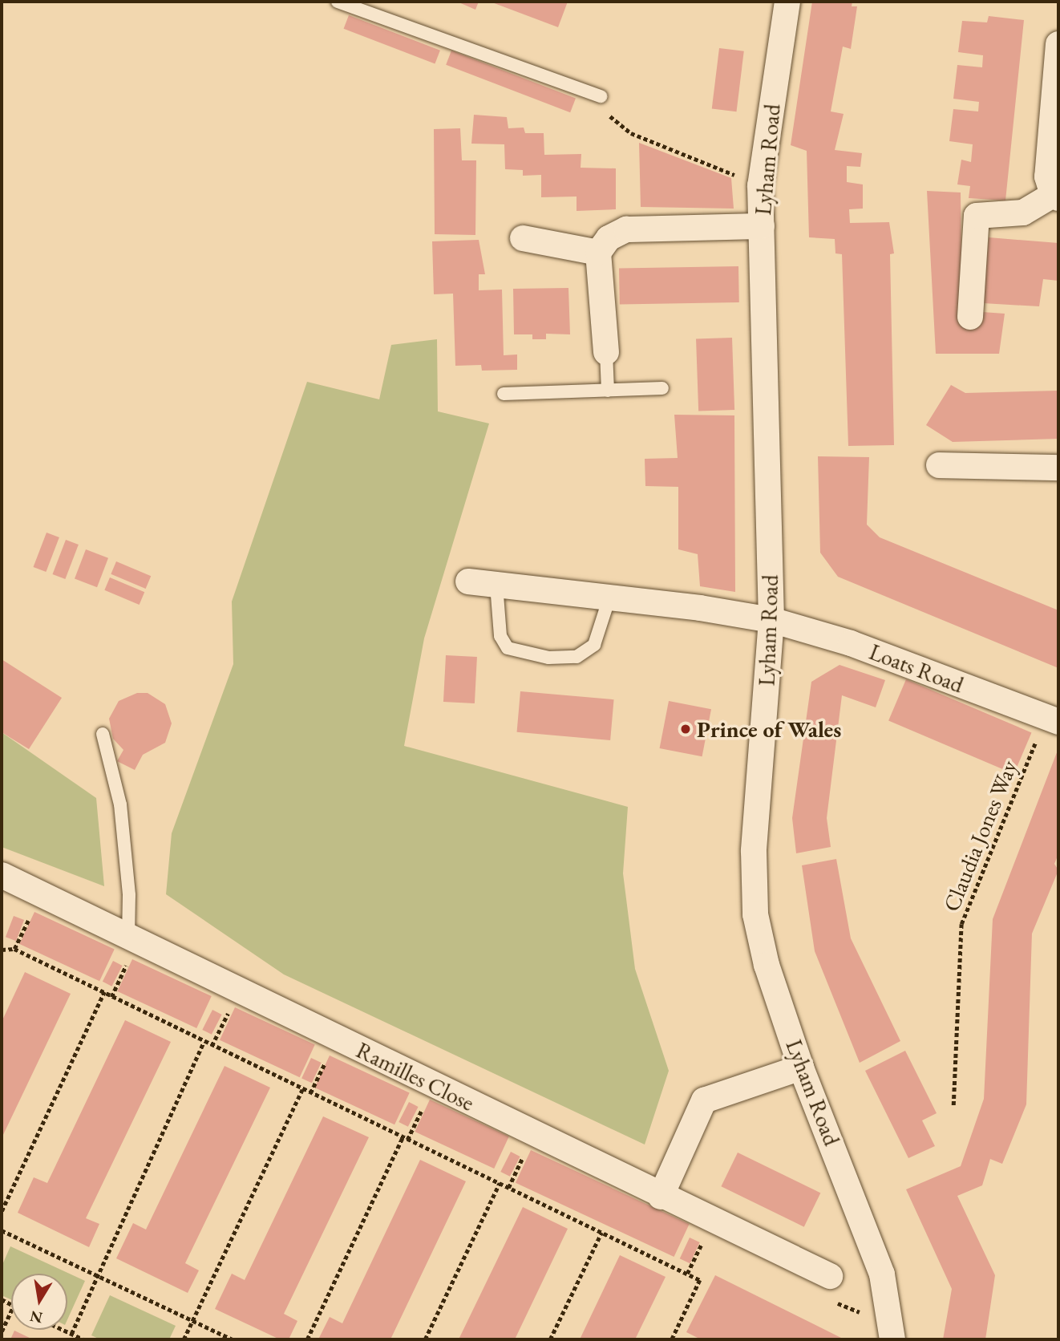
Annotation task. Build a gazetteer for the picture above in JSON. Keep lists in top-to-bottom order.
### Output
{
  "streets": {
    "street": ["Lyham Road", "Loats Road", "Ramilles Close"],
    "path": ["Claudia Jones Way"]
  },
  "crossings": [
    ["Lyham Road", "Loats Road"],
    ["Loats Road", "Claudia Jones Way"]
  ],
  "places": ["Prince of Wales"],
  "north": "bottom"
}
